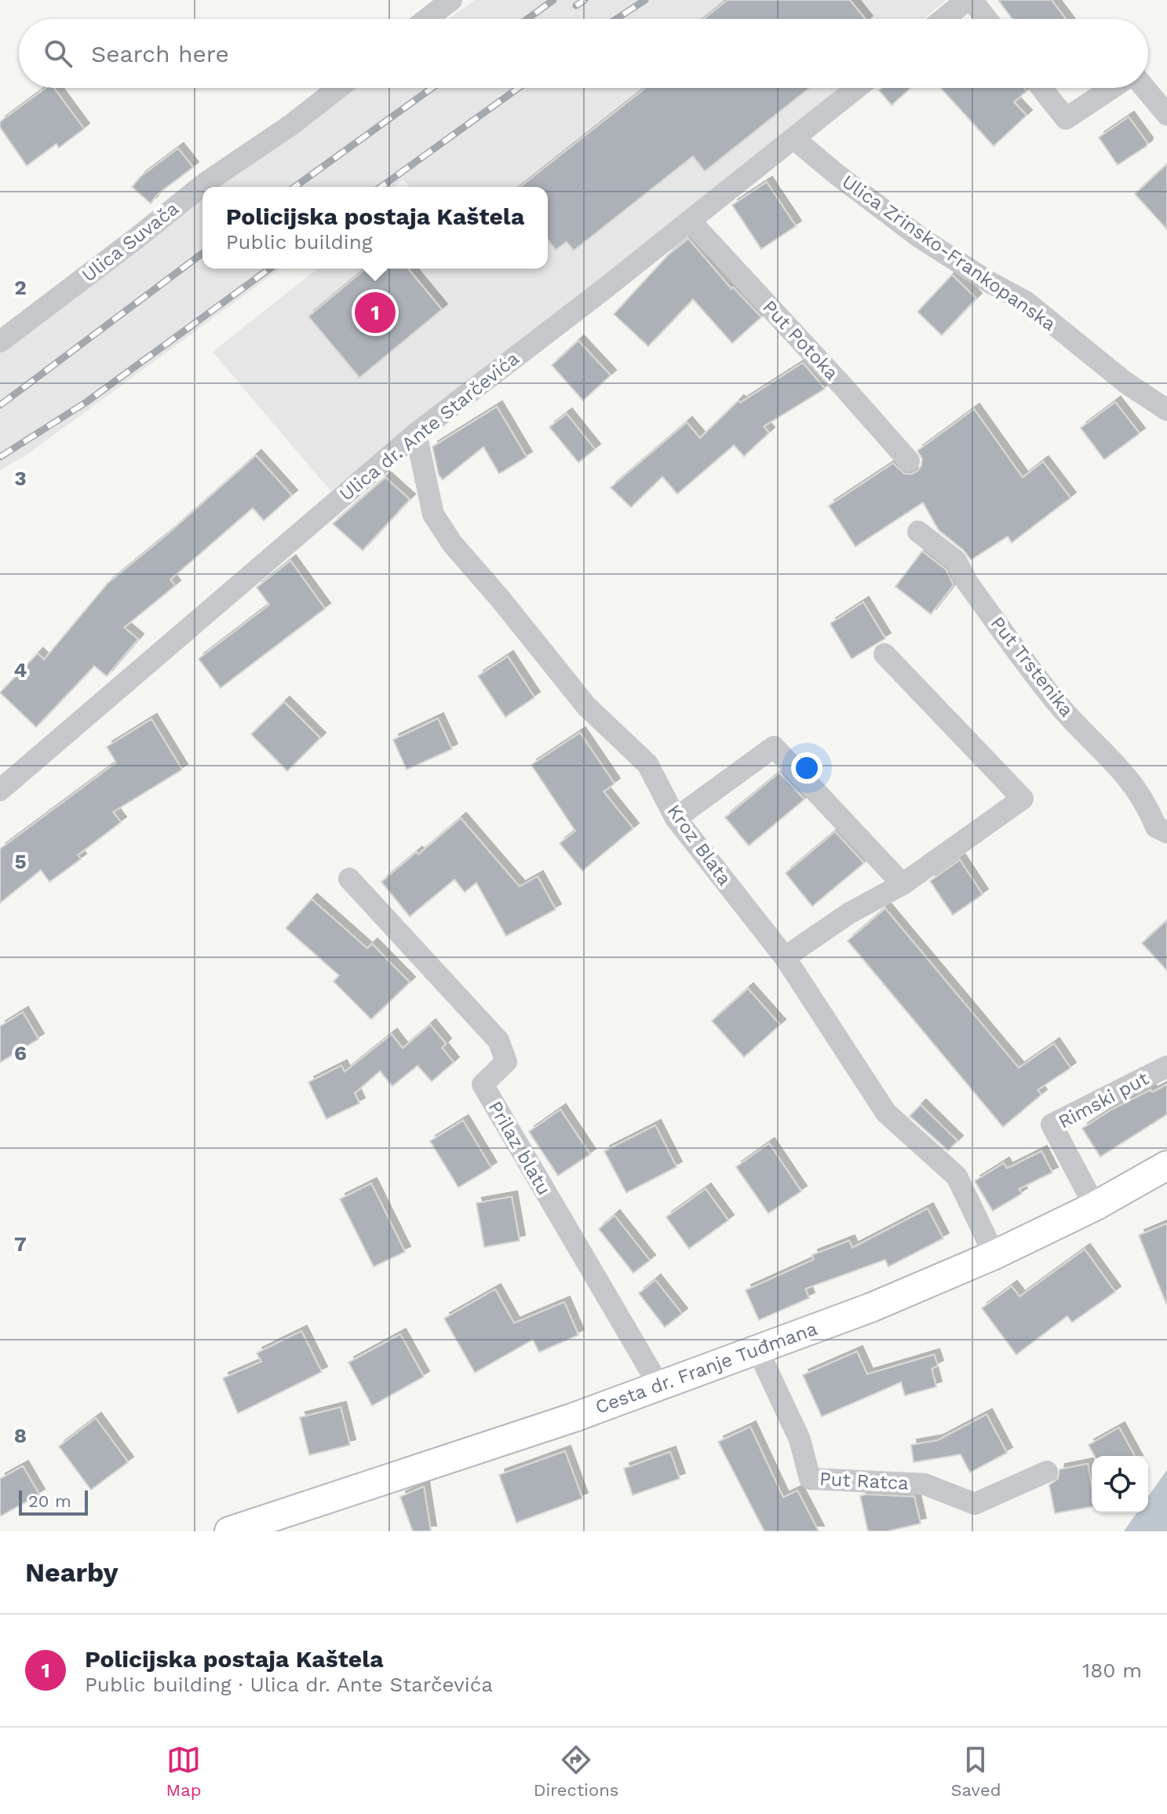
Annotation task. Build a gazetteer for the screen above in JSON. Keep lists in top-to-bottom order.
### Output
{
  "streets": {
    "main road": ["Cesta dr. Franje Tuđmana"],
    "street": [
      "Ulica Suvača",
      "Ulica Zrinsko-Frankopanska",
      "Put Potoka",
      "Ulica dr. Ante Starčevića",
      "Put Trstenika",
      "Kroz Blata",
      "Rimski put",
      "Prilaz blatu",
      "Put Ratca"
    ]
  },
  "crossings": [
    ["Ulica Zrinsko-Frankopanska", "Ulica dr. Ante Starčevića"],
    ["Put Potoka", "Ulica dr. Ante Starčevića"],
    ["Ulica dr. Ante Starčevića", "Kroz Blata"],
    ["Kroz Blata", "Cesta dr. Franje Tuđmana"],
    ["Rimski put", "Cesta dr. Franje Tuđmana"],
    ["Prilaz blatu", "Cesta dr. Franje Tuđmana"],
    ["Cesta dr. Franje Tuđmana", "Put Ratca"]
  ],
  "scale_bar": "20 m",
  "page": {
    "search": "Search here",
    "popup": ["Policijska postaja Kaštela", "Public building"],
    "pins": "1",
    "scale": "20 m",
    "heading": "Nearby",
    "list": [
      {
        "mark": "1",
        "name": "Policijska postaja Kaštela",
        "note": "Public building · Ulica dr. Ante Starčevića",
        "value": "180 m"
      }
    ],
    "nav": ["Map", "Directions", "Saved"]
  },
  "grid": {
    "rows": [
      "2",
      "3",
      "4",
      "5",
      "6",
      "7",
      "8"
    ]
  }
}
